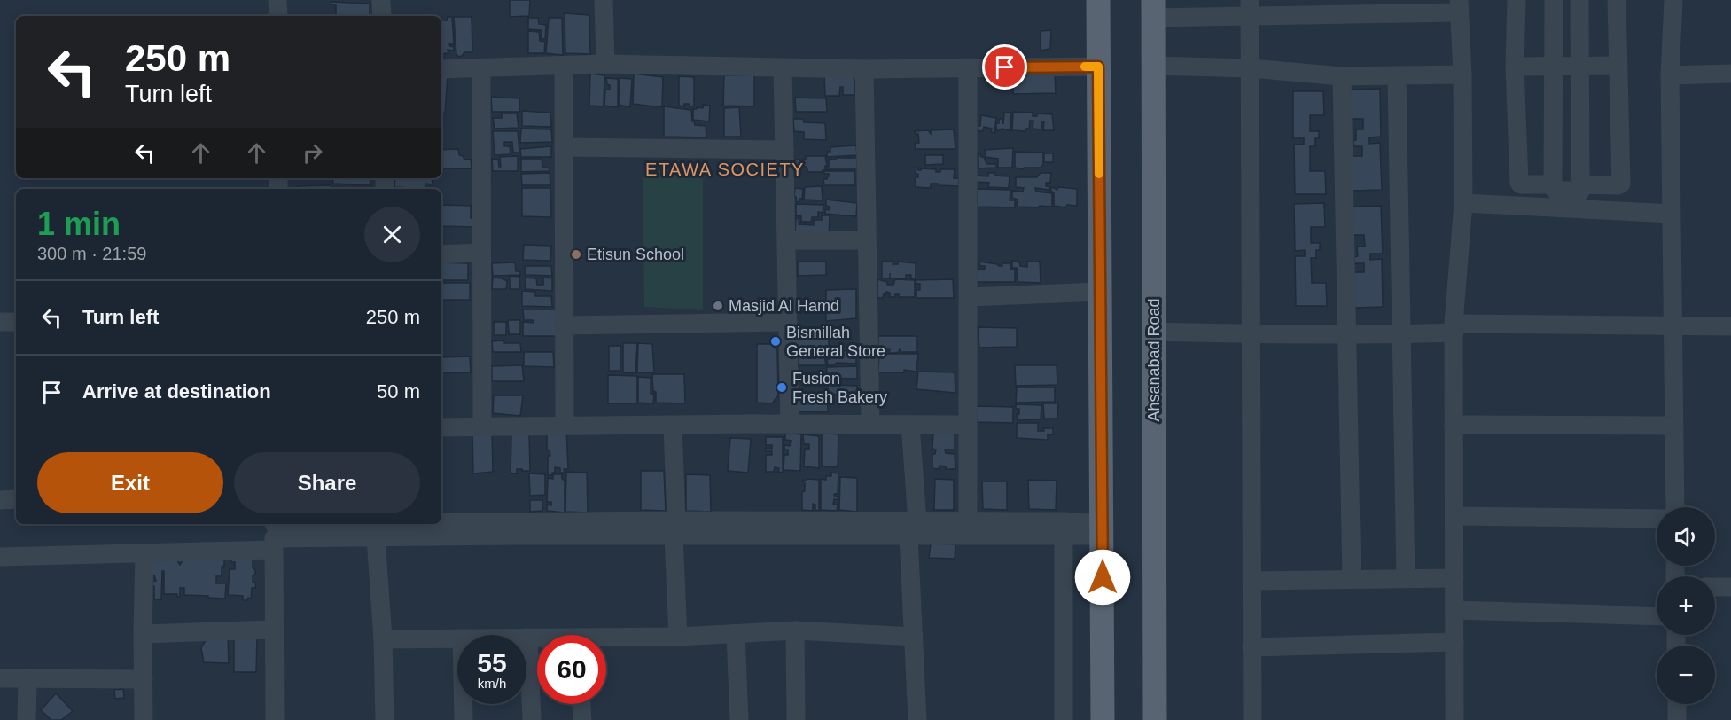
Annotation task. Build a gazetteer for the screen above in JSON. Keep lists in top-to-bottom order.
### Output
{
  "streets": {
    "main road": ["Ahsanabad Road"]
  },
  "districts": ["ETAWA SOCIETY"],
  "places": [
    "Etisun School",
    "Masjid Al Hamd",
    "Bismillah General Store",
    "Fusion Fresh Bakery"
  ],
  "page": {
    "turn": ["250 m", "Turn left"],
    "heading": ["1 min", "300 m · 21:59"],
    "list": [
      {
        "name": "Turn left",
        "value": "250 m"
      },
      {
        "name": "Arrive at destination",
        "value": "50 m"
      }
    ],
    "buttons": ["Exit", "Share"],
    "map_buttons": ["+", "−"],
    "speed": "55 km/h",
    "limit": "60"
  }
}
